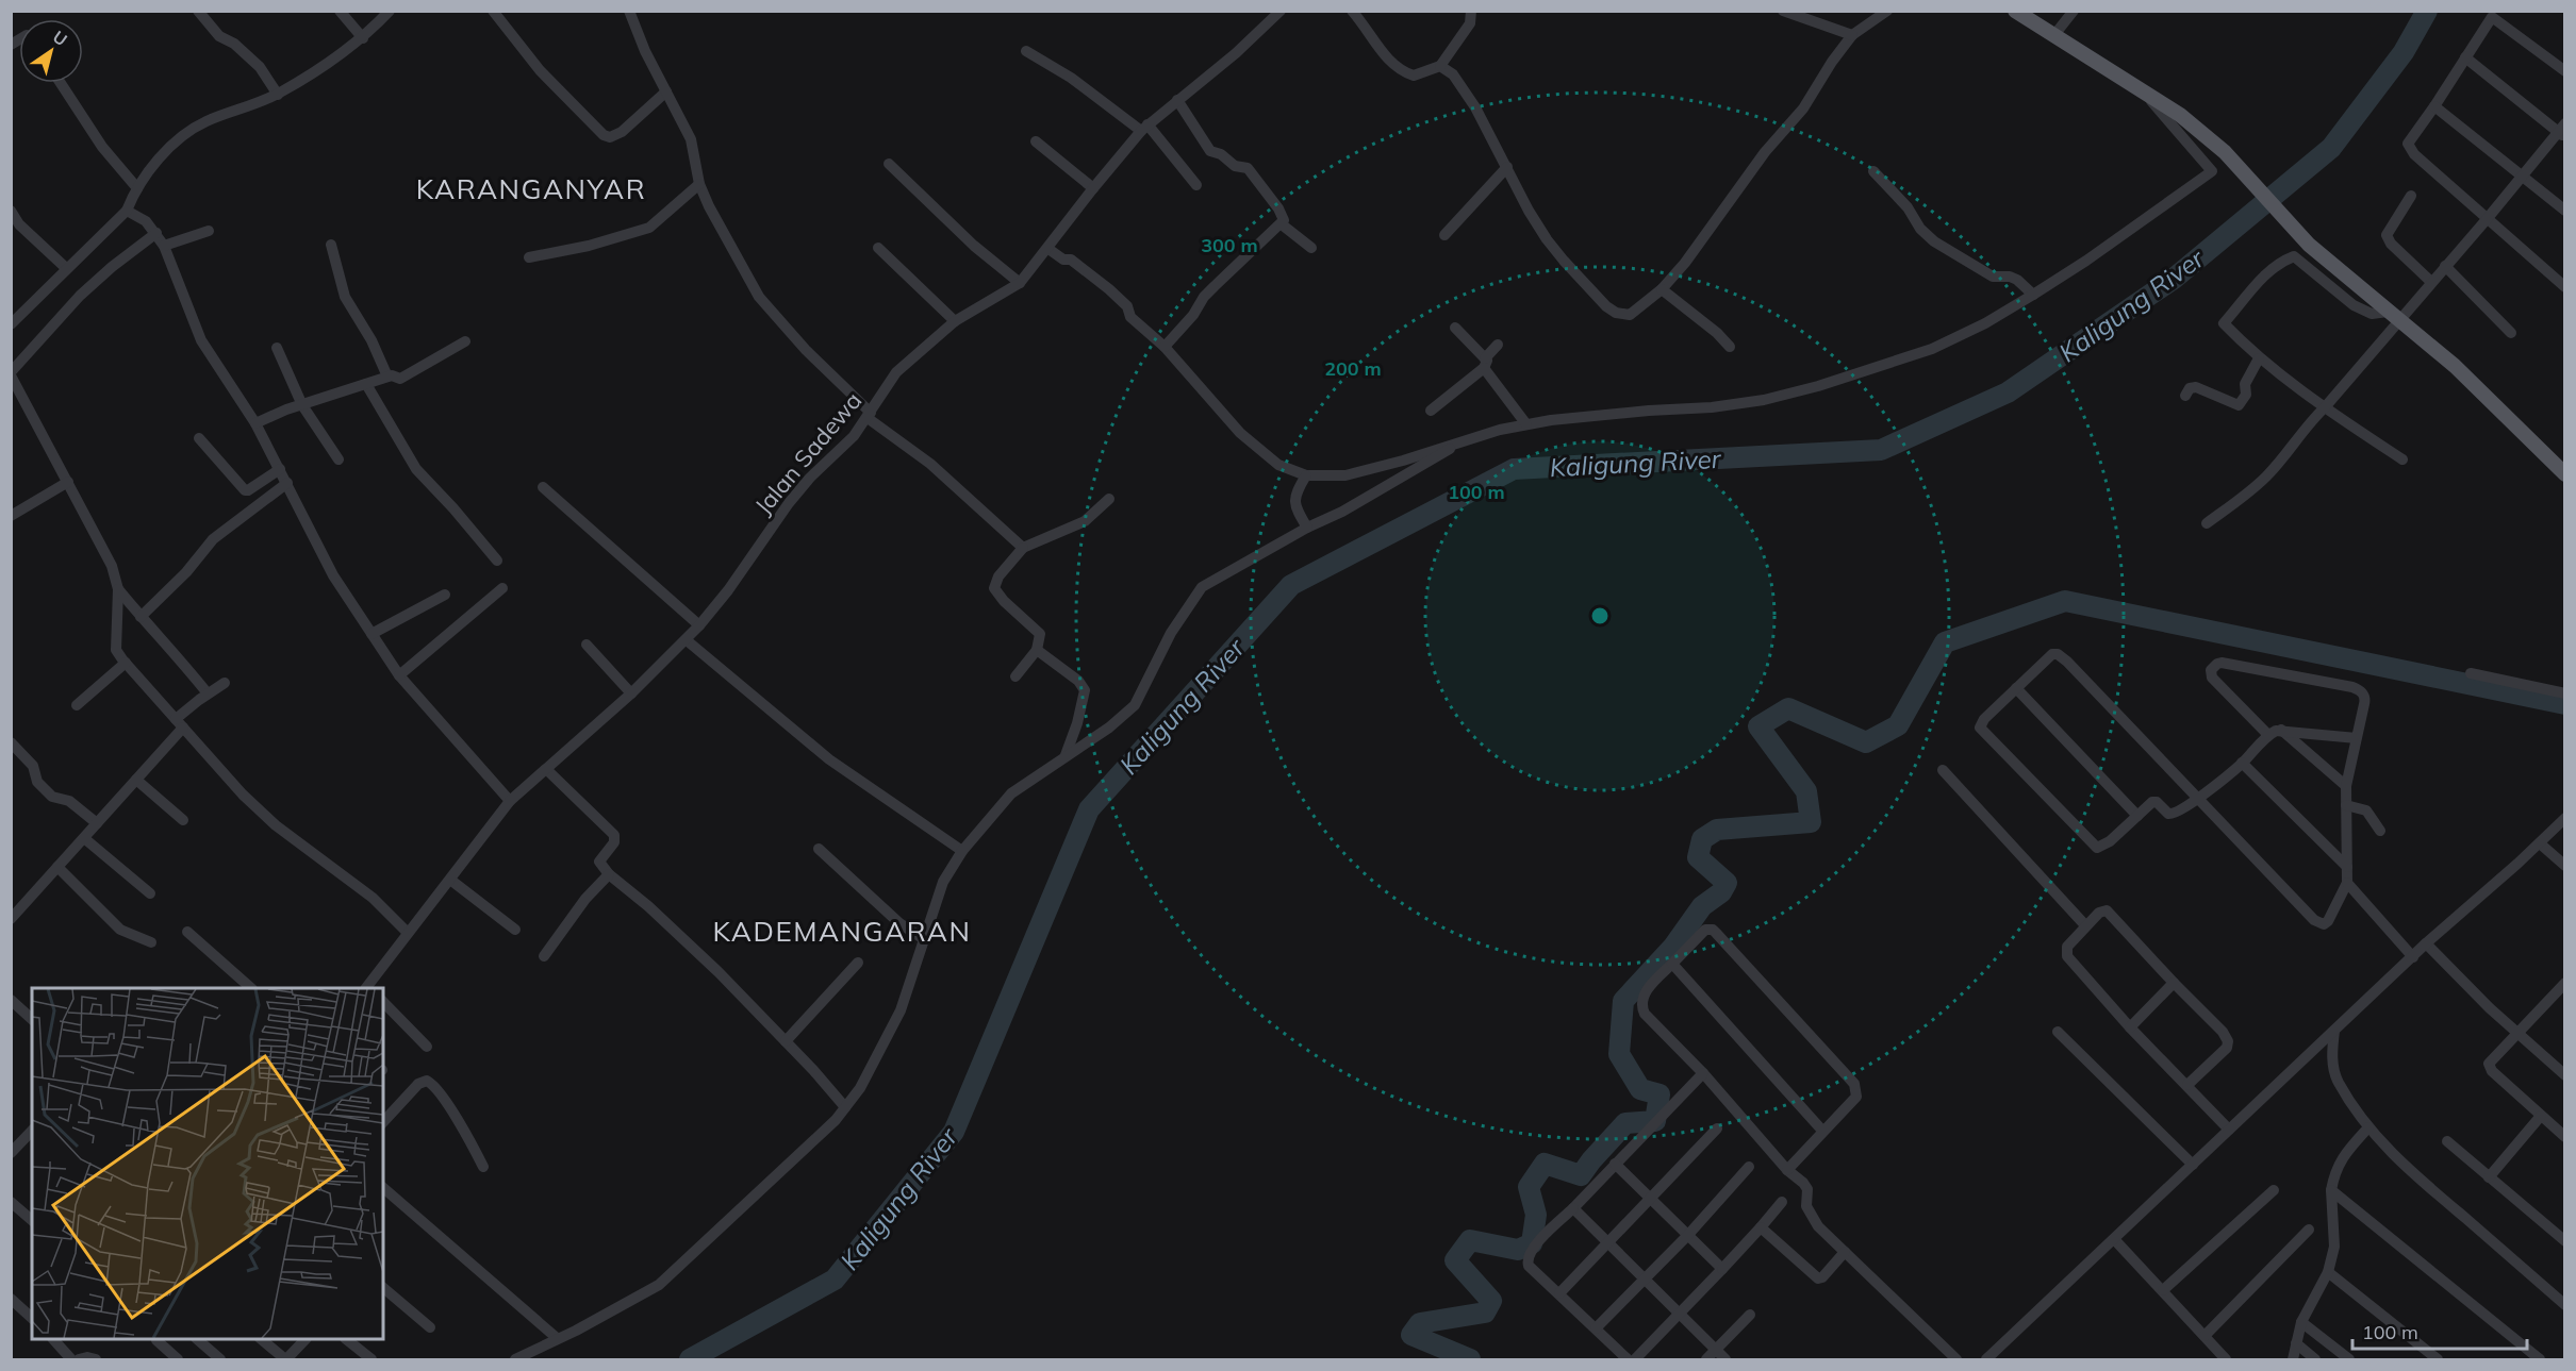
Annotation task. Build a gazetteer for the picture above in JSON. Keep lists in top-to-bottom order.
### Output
{
  "streets": {
    "street": ["Jalan Sadewa"]
  },
  "districts": ["KARANGANYAR", "KADEMANGARAN"],
  "water": ["Kaligung River"],
  "scale_bar": "100 m",
  "north": "top right",
  "rings": ["300 m", "200 m", "100 m"]
}
